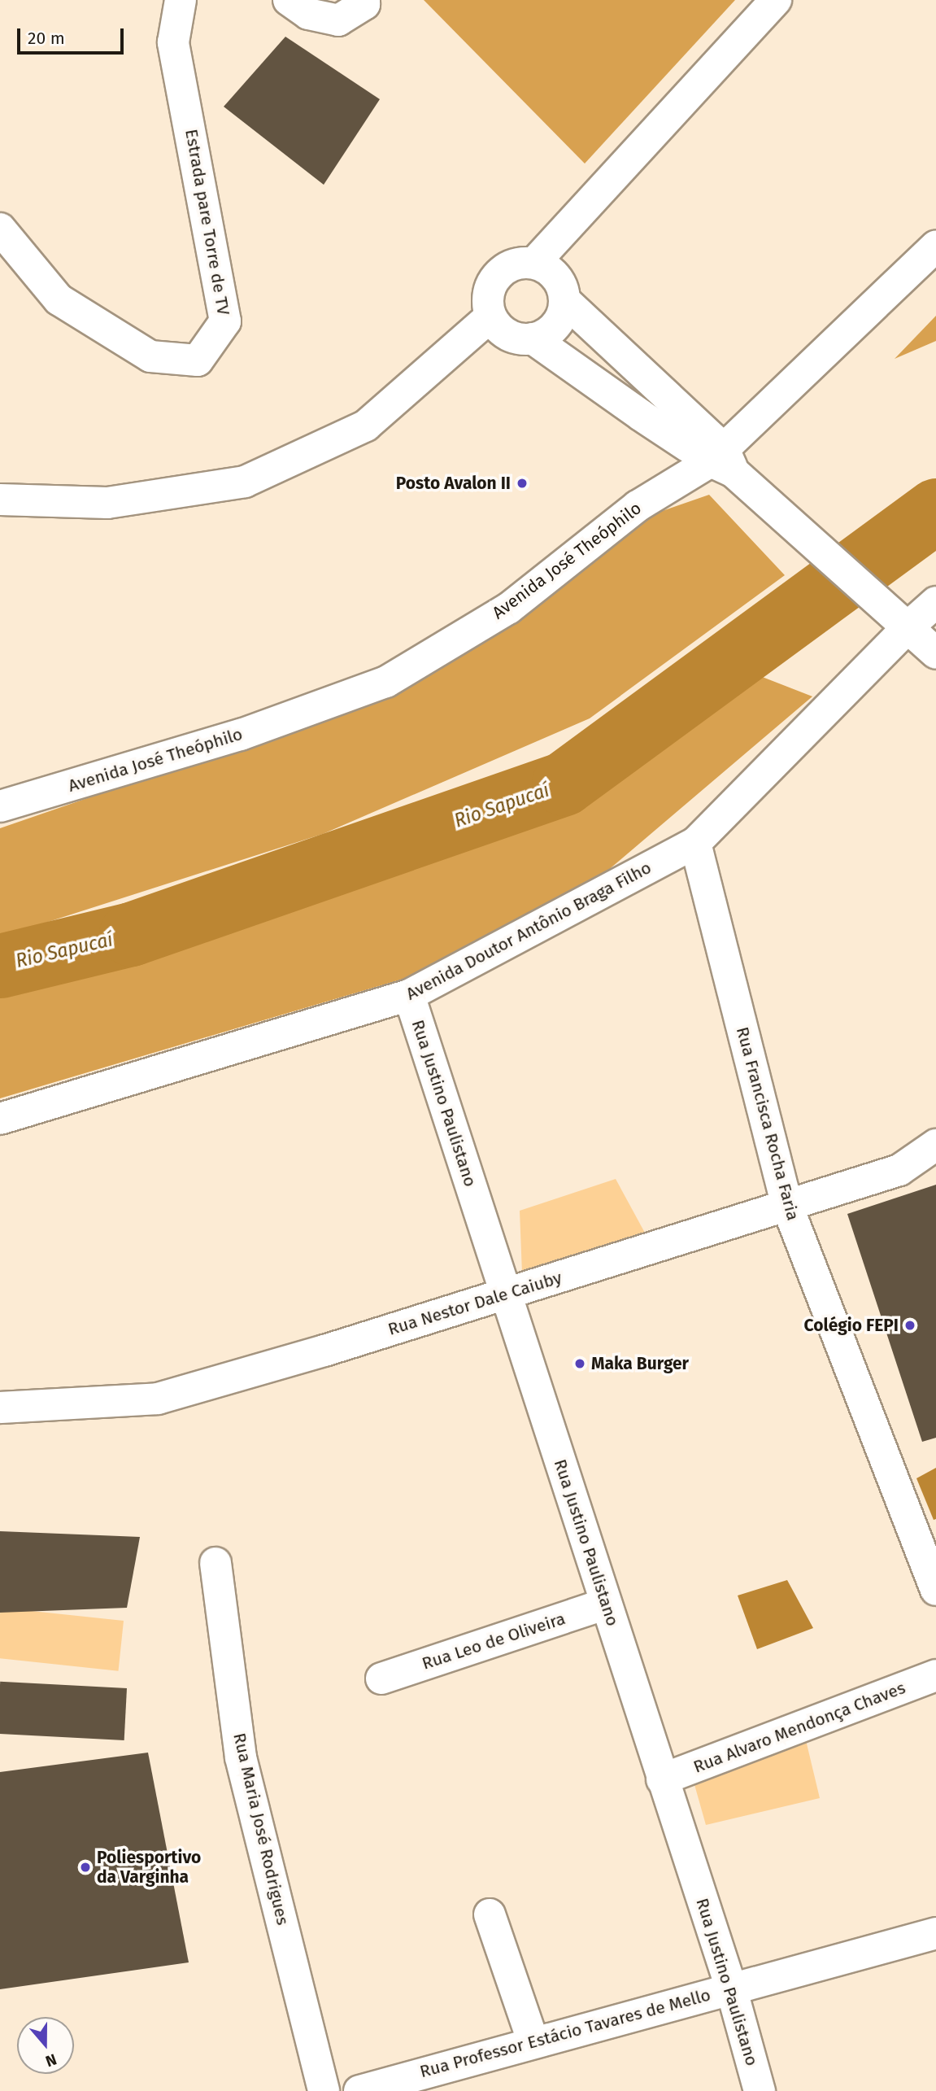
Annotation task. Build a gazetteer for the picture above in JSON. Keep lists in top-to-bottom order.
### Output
{
  "streets": {
    "main road": [
      "Estrada pare Torre de TV",
      "Avenida José Theóphilo",
      "Avenida Doutor Antônio Braga Filho",
      "Rua Justino Paulistano",
      "Rua Francisca Rocha Faria",
      "Rua Nestor Dale Caiuby",
      "Rua Leo de Oliveira",
      "Rua Alvaro Mendonça Chaves",
      "Rua Maria José Rodrigues",
      "Rua Professor Estácio Tavares de Mello"
    ]
  },
  "crossings": [
    ["Avenida Doutor Antônio Braga Filho", "Rua Justino Paulistano"],
    ["Avenida Doutor Antônio Braga Filho", "Rua Francisca Rocha Faria"],
    ["Rua Justino Paulistano", "Rua Nestor Dale Caiuby"],
    ["Rua Justino Paulistano", "Rua Leo de Oliveira"],
    ["Rua Justino Paulistano", "Rua Alvaro Mendonça Chaves"],
    ["Rua Justino Paulistano", "Rua Professor Estácio Tavares de Mello"],
    ["Rua Francisca Rocha Faria", "Rua Nestor Dale Caiuby"]
  ],
  "water": ["Rio Sapucaí"],
  "places": [
    "Posto Avalon II",
    "Colégio FEPI",
    "Maka Burger",
    "Poliesportivo da Varginha"
  ],
  "scale_bar": "20 m",
  "north": "bottom"
}
